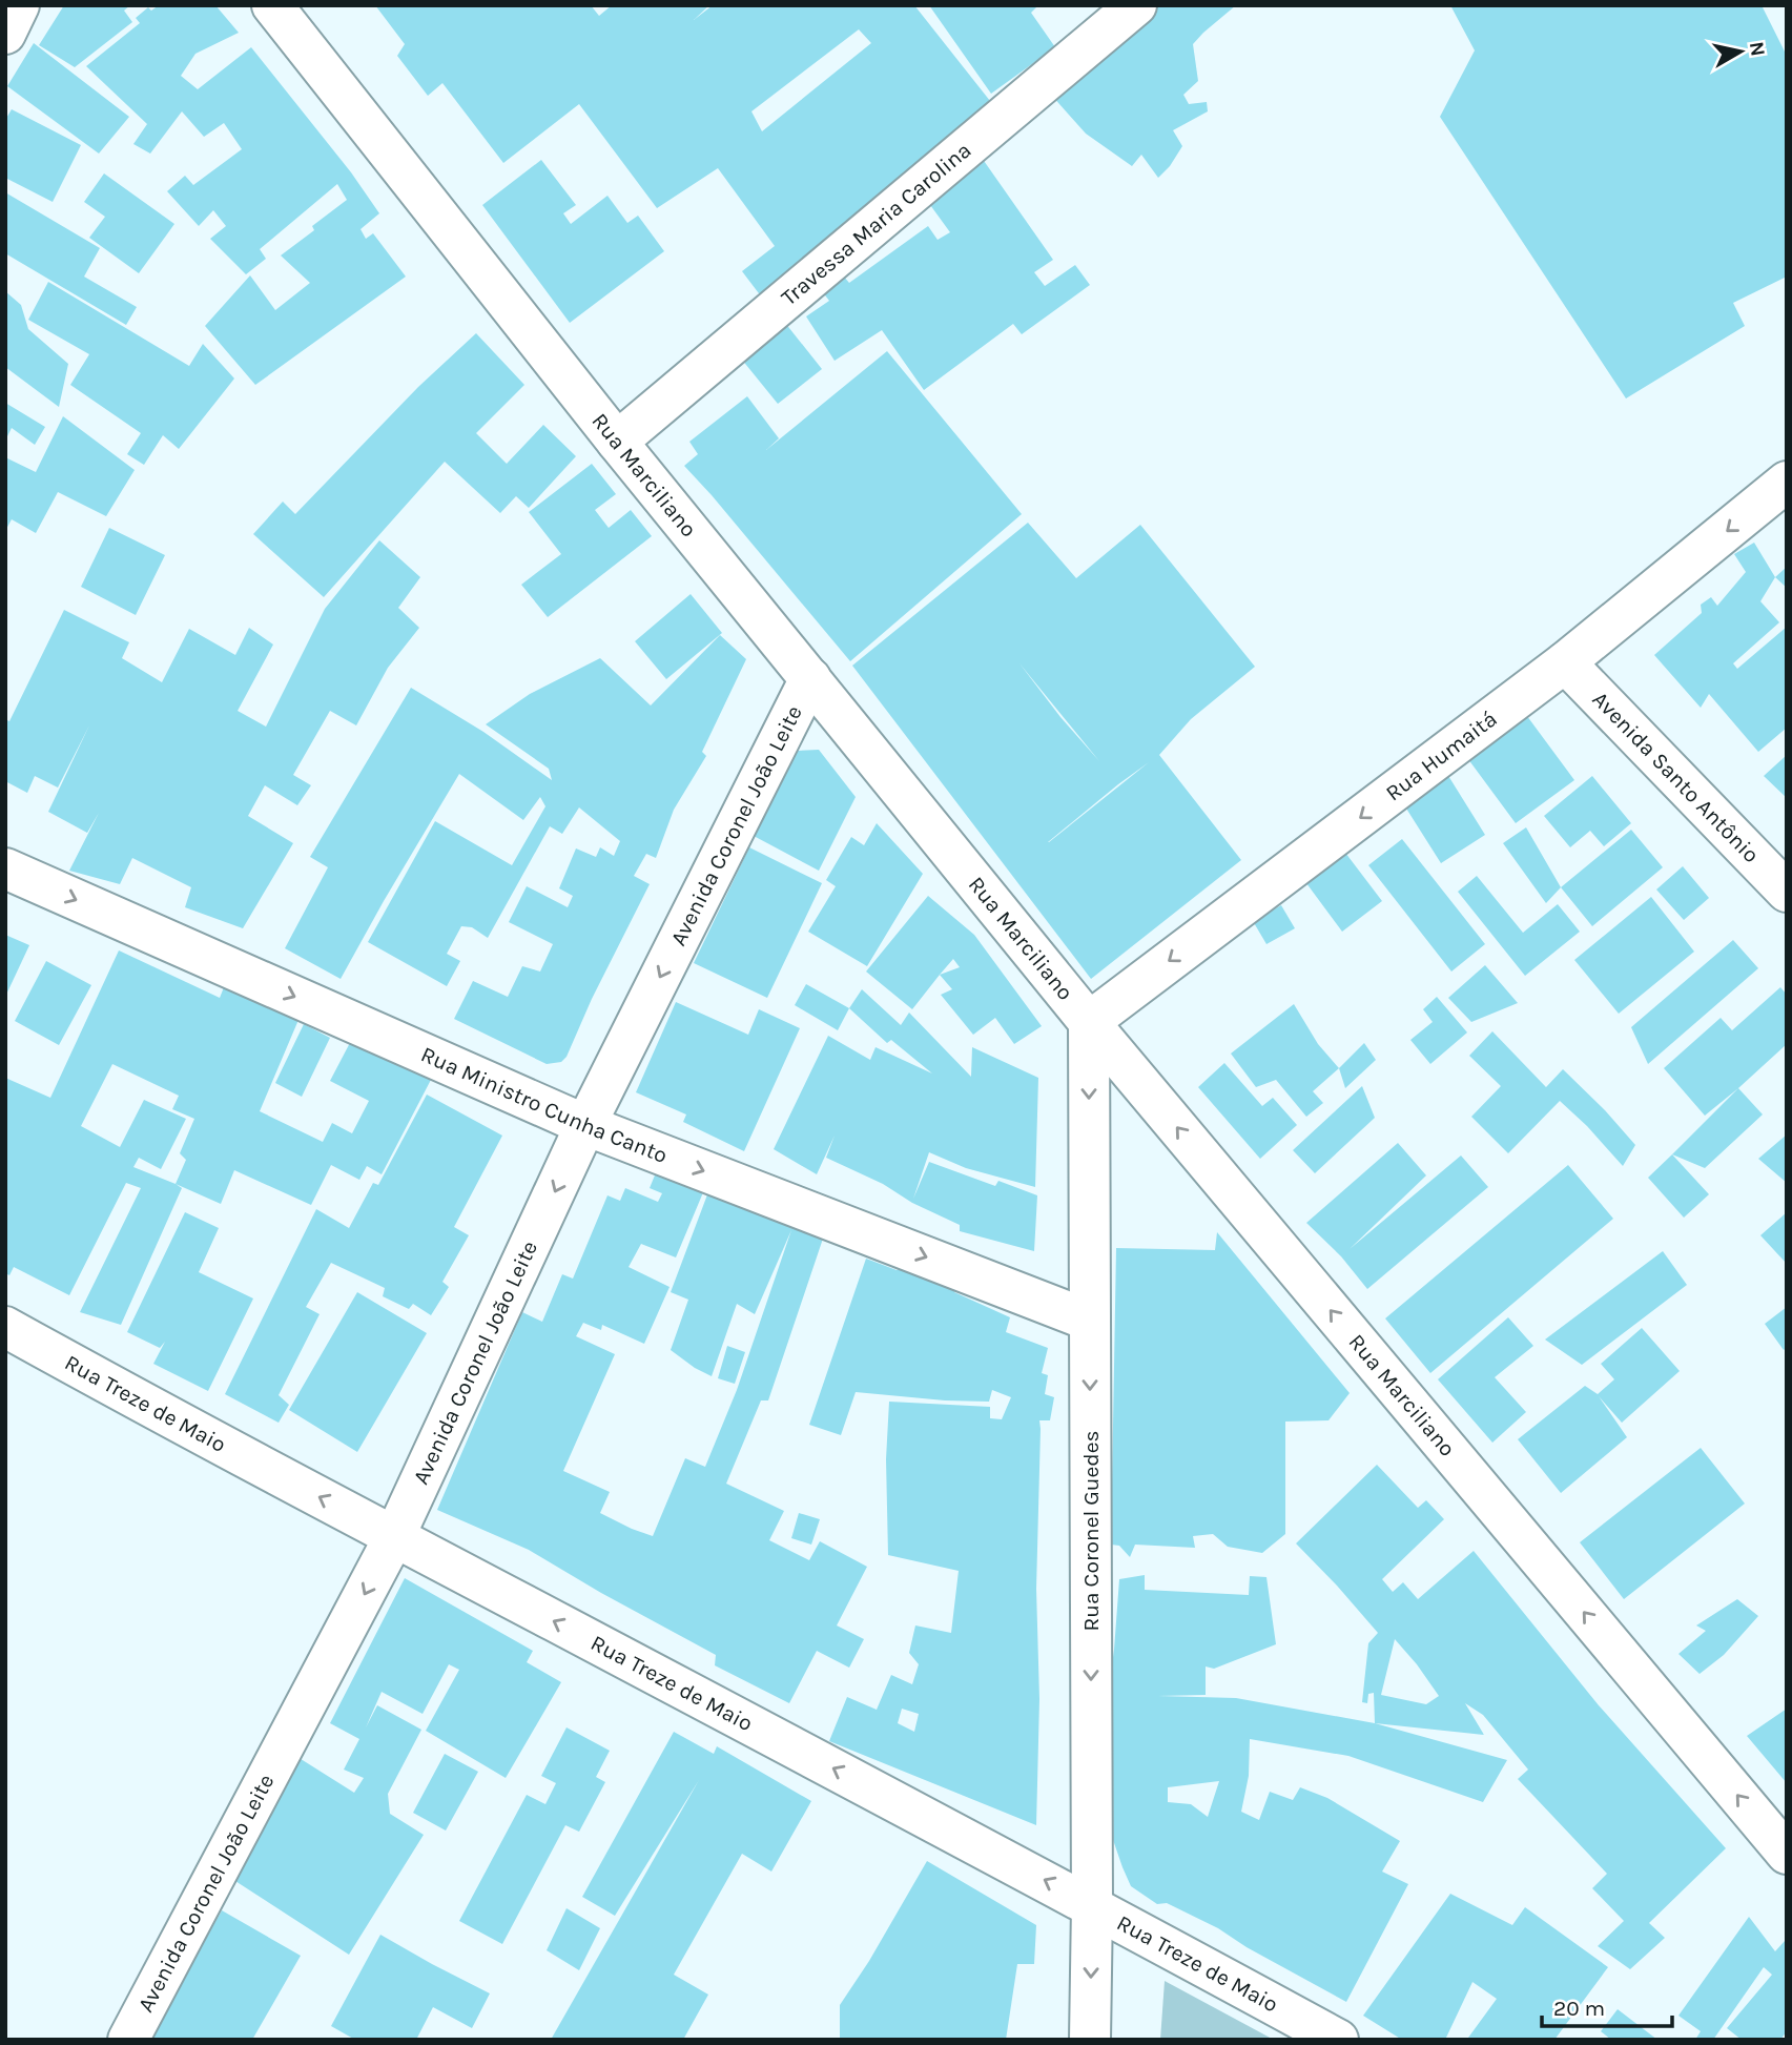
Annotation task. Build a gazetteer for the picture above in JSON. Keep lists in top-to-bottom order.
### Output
{
  "streets": {
    "street": [
      "Travessa Maria Carolina",
      "Rua Marciliano",
      "Rua Humaitá",
      "Avenida Santo Antônio",
      "Avenida Coronel João Leite",
      "Rua Ministro Cunha Canto",
      "Rua Treze de Maio",
      "Rua Coronel Guedes"
    ]
  },
  "crossings": [
    ["Travessa Maria Carolina", "Rua Marciliano"],
    ["Rua Marciliano", "Rua Humaitá"],
    ["Rua Marciliano", "Avenida Coronel João Leite"],
    ["Rua Marciliano", "Rua Coronel Guedes"],
    ["Rua Humaitá", "Avenida Santo Antônio"],
    ["Rua Humaitá", "Rua Coronel Guedes"],
    ["Avenida Coronel João Leite", "Rua Ministro Cunha Canto"],
    ["Avenida Coronel João Leite", "Rua Treze de Maio"],
    ["Rua Ministro Cunha Canto", "Rua Coronel Guedes"],
    ["Rua Treze de Maio", "Rua Coronel Guedes"]
  ],
  "one_way": [
    "Rua Marciliano",
    "Rua Humaitá",
    "Avenida Coronel João Leite",
    "Rua Ministro Cunha Canto",
    "Rua Treze de Maio",
    "Rua Coronel Guedes"
  ],
  "scale_bar": "20 m",
  "north": "right"
}
